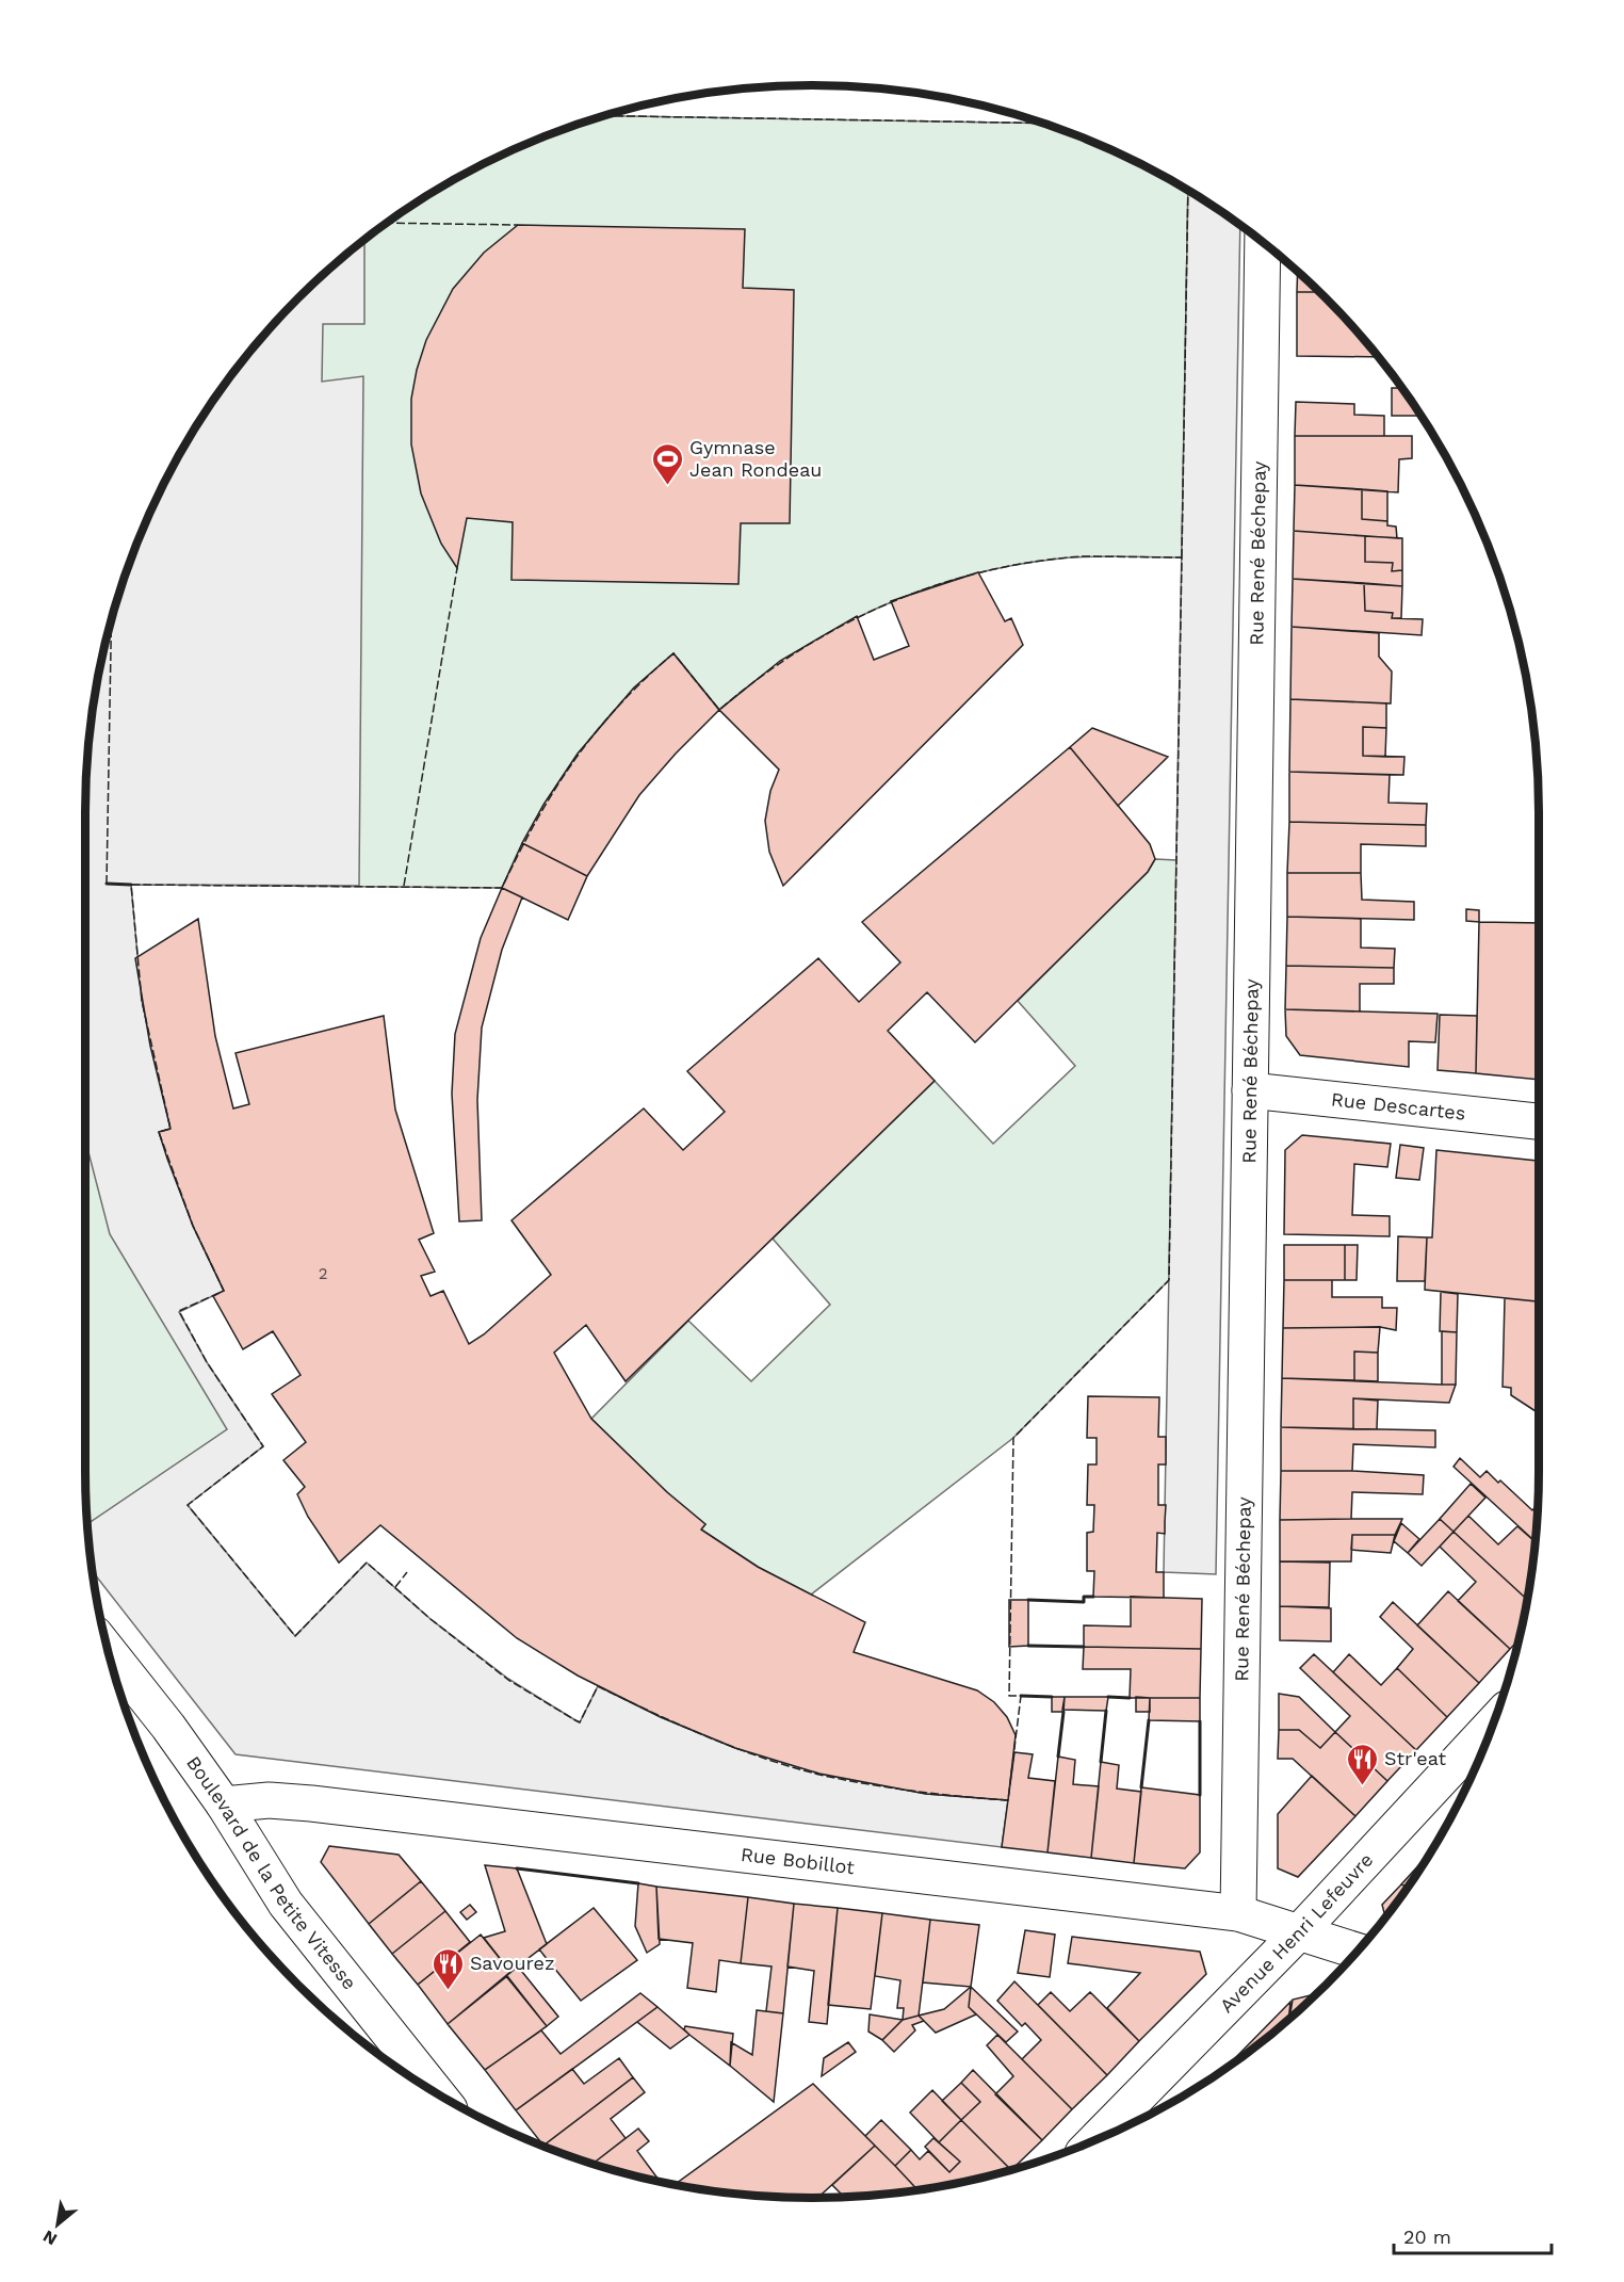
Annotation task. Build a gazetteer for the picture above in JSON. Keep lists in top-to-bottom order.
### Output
{
  "streets": {
    "street": [
      "Rue René Béchepay",
      "Rue Descartes",
      "Rue Bobillot",
      "Boulevard de la Petite Vitesse",
      "Avenue Henri Lefeuvre"
    ]
  },
  "crossings": [
    ["Rue René Béchepay", "Rue Descartes"],
    ["Rue René Béchepay", "Rue Bobillot"],
    ["Rue Bobillot", "Boulevard de la Petite Vitesse"],
    ["Rue Bobillot", "Avenue Henri Lefeuvre"]
  ],
  "places": {
    "sports": ["Gymnase Jean Rondeau"],
    "restaurant": ["Str'eat", "Savourez"]
  },
  "house_numbers": ["2"],
  "scale_bar": "20 m",
  "north": "bottom left"
}
